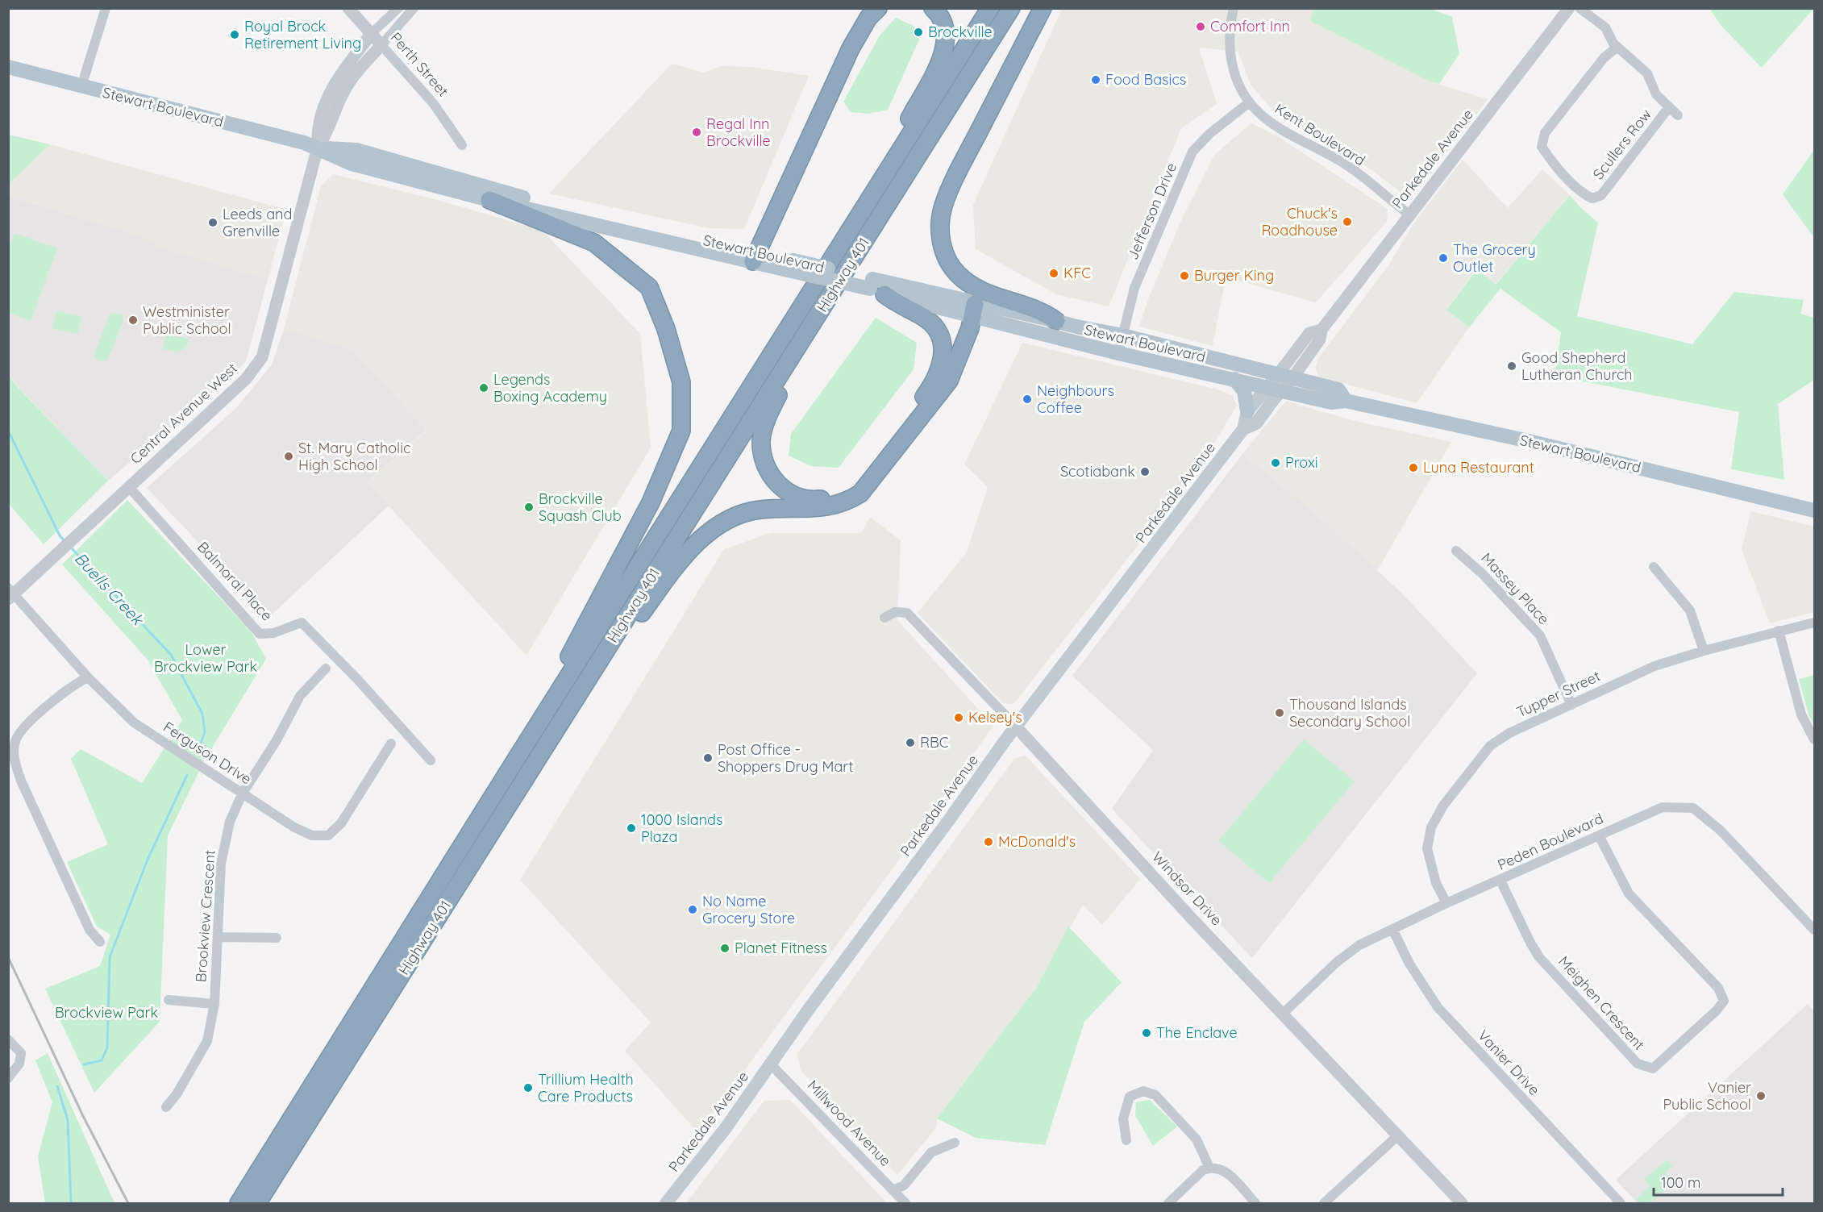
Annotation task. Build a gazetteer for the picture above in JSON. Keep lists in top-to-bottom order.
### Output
{
  "streets": {
    "highway": ["Highway 401"],
    "main road": ["Stewart Boulevard", "Parkedale Avenue"],
    "street": [
      "Perth Street",
      "Kent Boulevard",
      "Scullers Row",
      "Jefferson Drive",
      "Central Avenue West",
      "Balmoral Place",
      "Massey Place",
      "Tupper Street",
      "Ferguson Drive",
      "Peden Boulevard",
      "Windsor Drive",
      "Brookview Crescent",
      "Meighen Crescent",
      "Vanier Drive",
      "Millwood Avenue"
    ]
  },
  "crossings": [
    ["Perth Street", "Central Avenue West"],
    ["Stewart Boulevard", "Parkedale Avenue"],
    ["Stewart Boulevard", "Jefferson Drive"],
    ["Stewart Boulevard", "Central Avenue West"],
    ["Kent Boulevard", "Parkedale Avenue"],
    ["Kent Boulevard", "Jefferson Drive"],
    ["Parkedale Avenue", "Windsor Drive"],
    ["Parkedale Avenue", "Millwood Avenue"],
    ["Central Avenue West", "Balmoral Place"],
    ["Central Avenue West", "Ferguson Drive"],
    ["Massey Place", "Tupper Street"],
    ["Tupper Street", "Peden Boulevard"],
    ["Ferguson Drive", "Brookview Crescent"],
    ["Peden Boulevard", "Windsor Drive"],
    ["Peden Boulevard", "Meighen Crescent"],
    ["Peden Boulevard", "Vanier Drive"]
  ],
  "water": ["Buells Creek"],
  "parks": ["Lower Brockview Park", "Brockview Park"],
  "places": [
    "Comfort Inn",
    "Brockville",
    "Royal Brock Retirement Living",
    "Food Basics",
    "Regal Inn Brockville",
    "Chuck's Roadhouse",
    "Leeds and Grenville",
    "The Grocery Outlet",
    "KFC",
    "Burger King",
    "Westminister Public School",
    "Good Shepherd Lutheran Church",
    "Legends Boxing Academy",
    "Neighbours Coffee",
    "St. Mary Catholic High School",
    "Proxi",
    "Luna Restaurant",
    "Scotiabank",
    "Brockville Squash Club",
    "Thousand Islands Secondary School",
    "Kelsey's",
    "RBC",
    "Post Office - Shoppers Drug Mart",
    "1000 Islands Plaza",
    "McDonald's",
    "No Name Grocery Store",
    "Planet Fitness",
    "The Enclave",
    "Trillium Health Care Products",
    "Vanier Public School"
  ],
  "scale_bar": "100 m"
}
